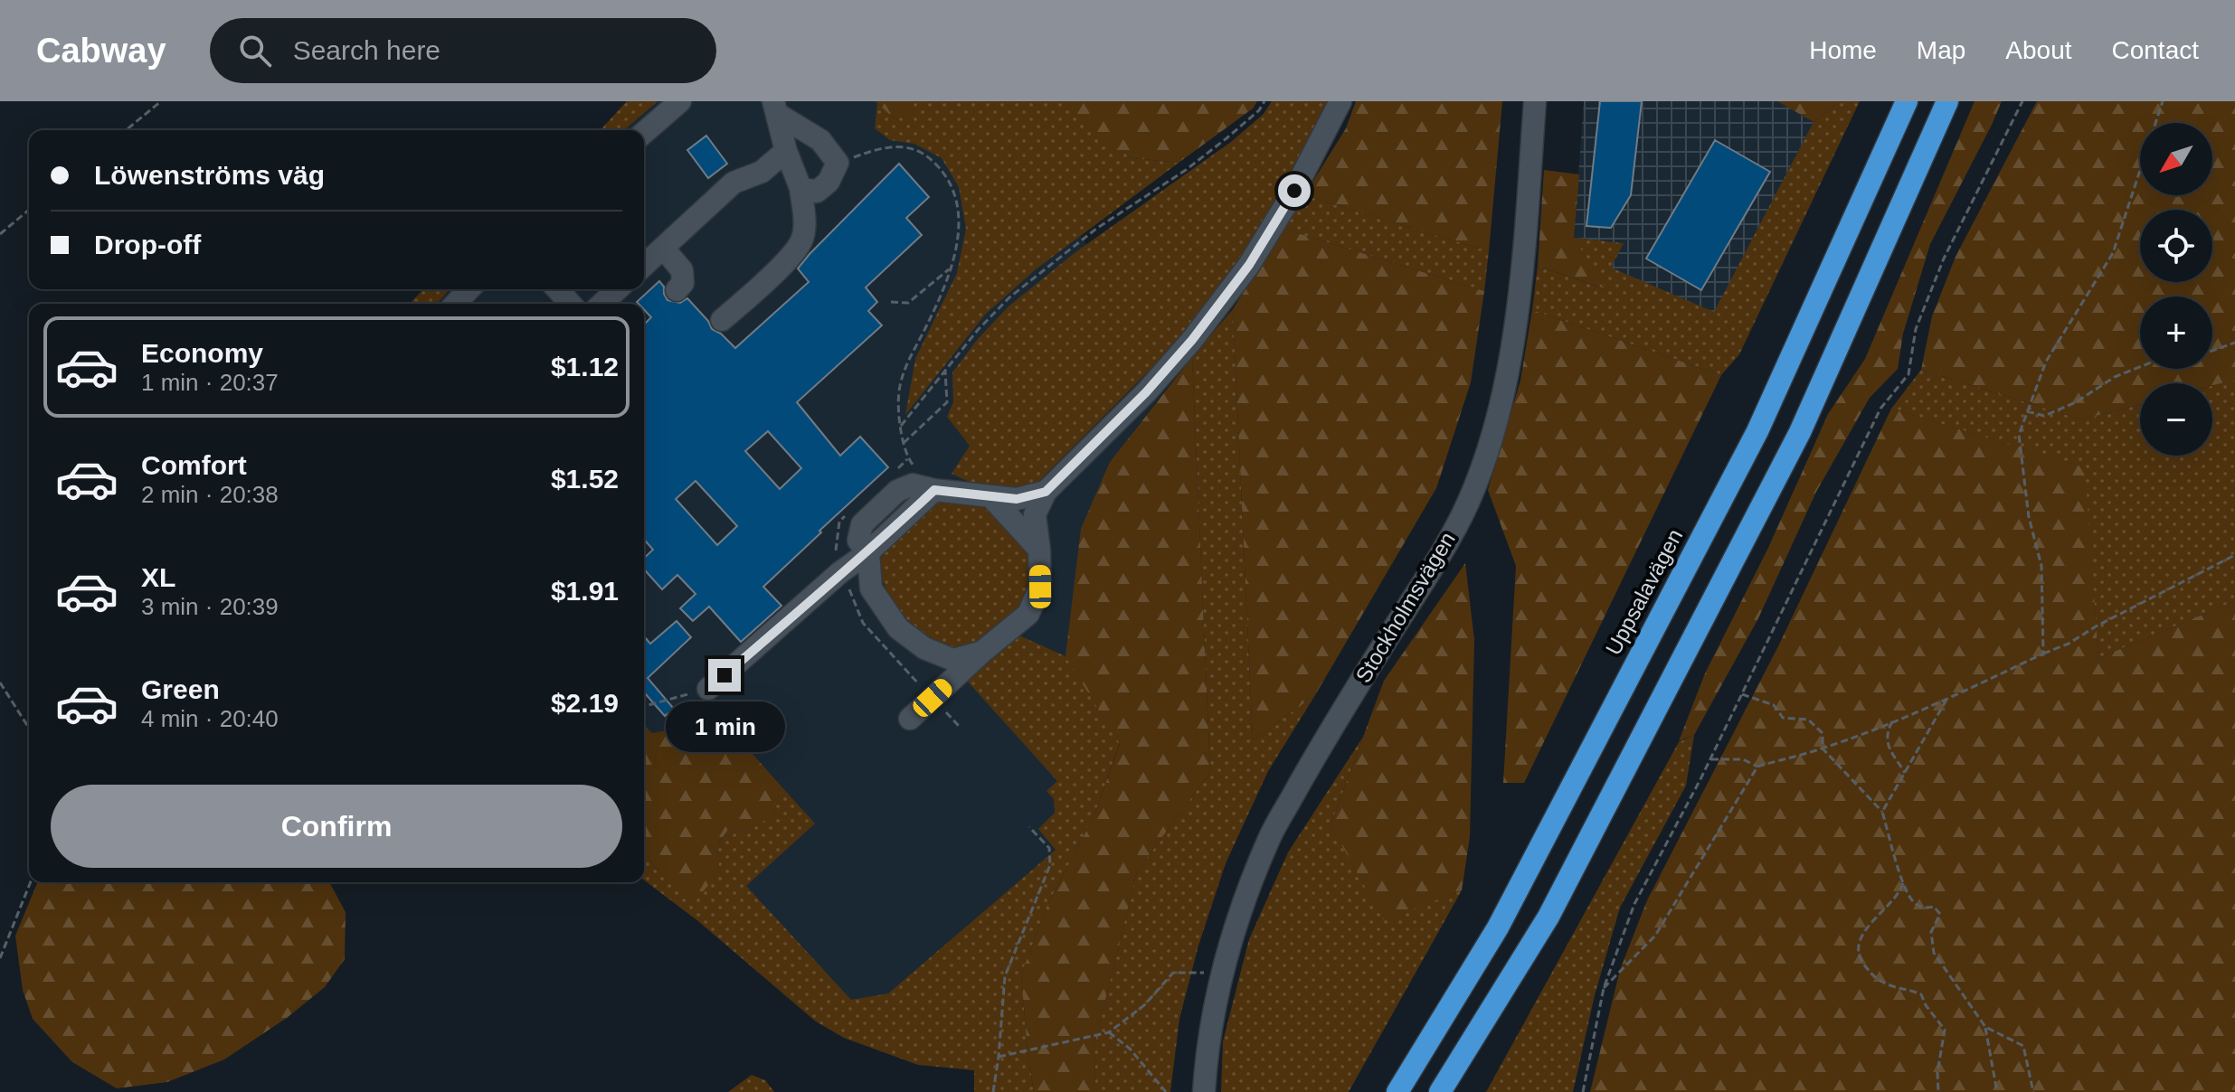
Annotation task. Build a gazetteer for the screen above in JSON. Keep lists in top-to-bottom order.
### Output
{
  "streets": {
    "highway": ["Uppsalavägen"],
    "street": ["Stockholmsvägen"]
  },
  "north": "bottom left",
  "page": {
    "header": "Cabway",
    "search": "Search here",
    "nav": [
      "Home",
      "Map",
      "About",
      "Contact"
    ],
    "map_buttons": ["+", "−"],
    "banner": ["Löwenströms väg", "Drop-off"],
    "list": [
      {
        "name": "Economy",
        "note": "1 min · 20:37",
        "value": "$1.12"
      },
      {
        "name": "Comfort",
        "note": "2 min · 20:38",
        "value": "$1.52"
      },
      {
        "name": "XL",
        "note": "3 min · 20:39",
        "value": "$1.91"
      },
      {
        "name": "Green",
        "note": "4 min · 20:40",
        "value": "$2.19"
      }
    ],
    "bubble": "1 min",
    "buttons": "Confirm"
  }
}
